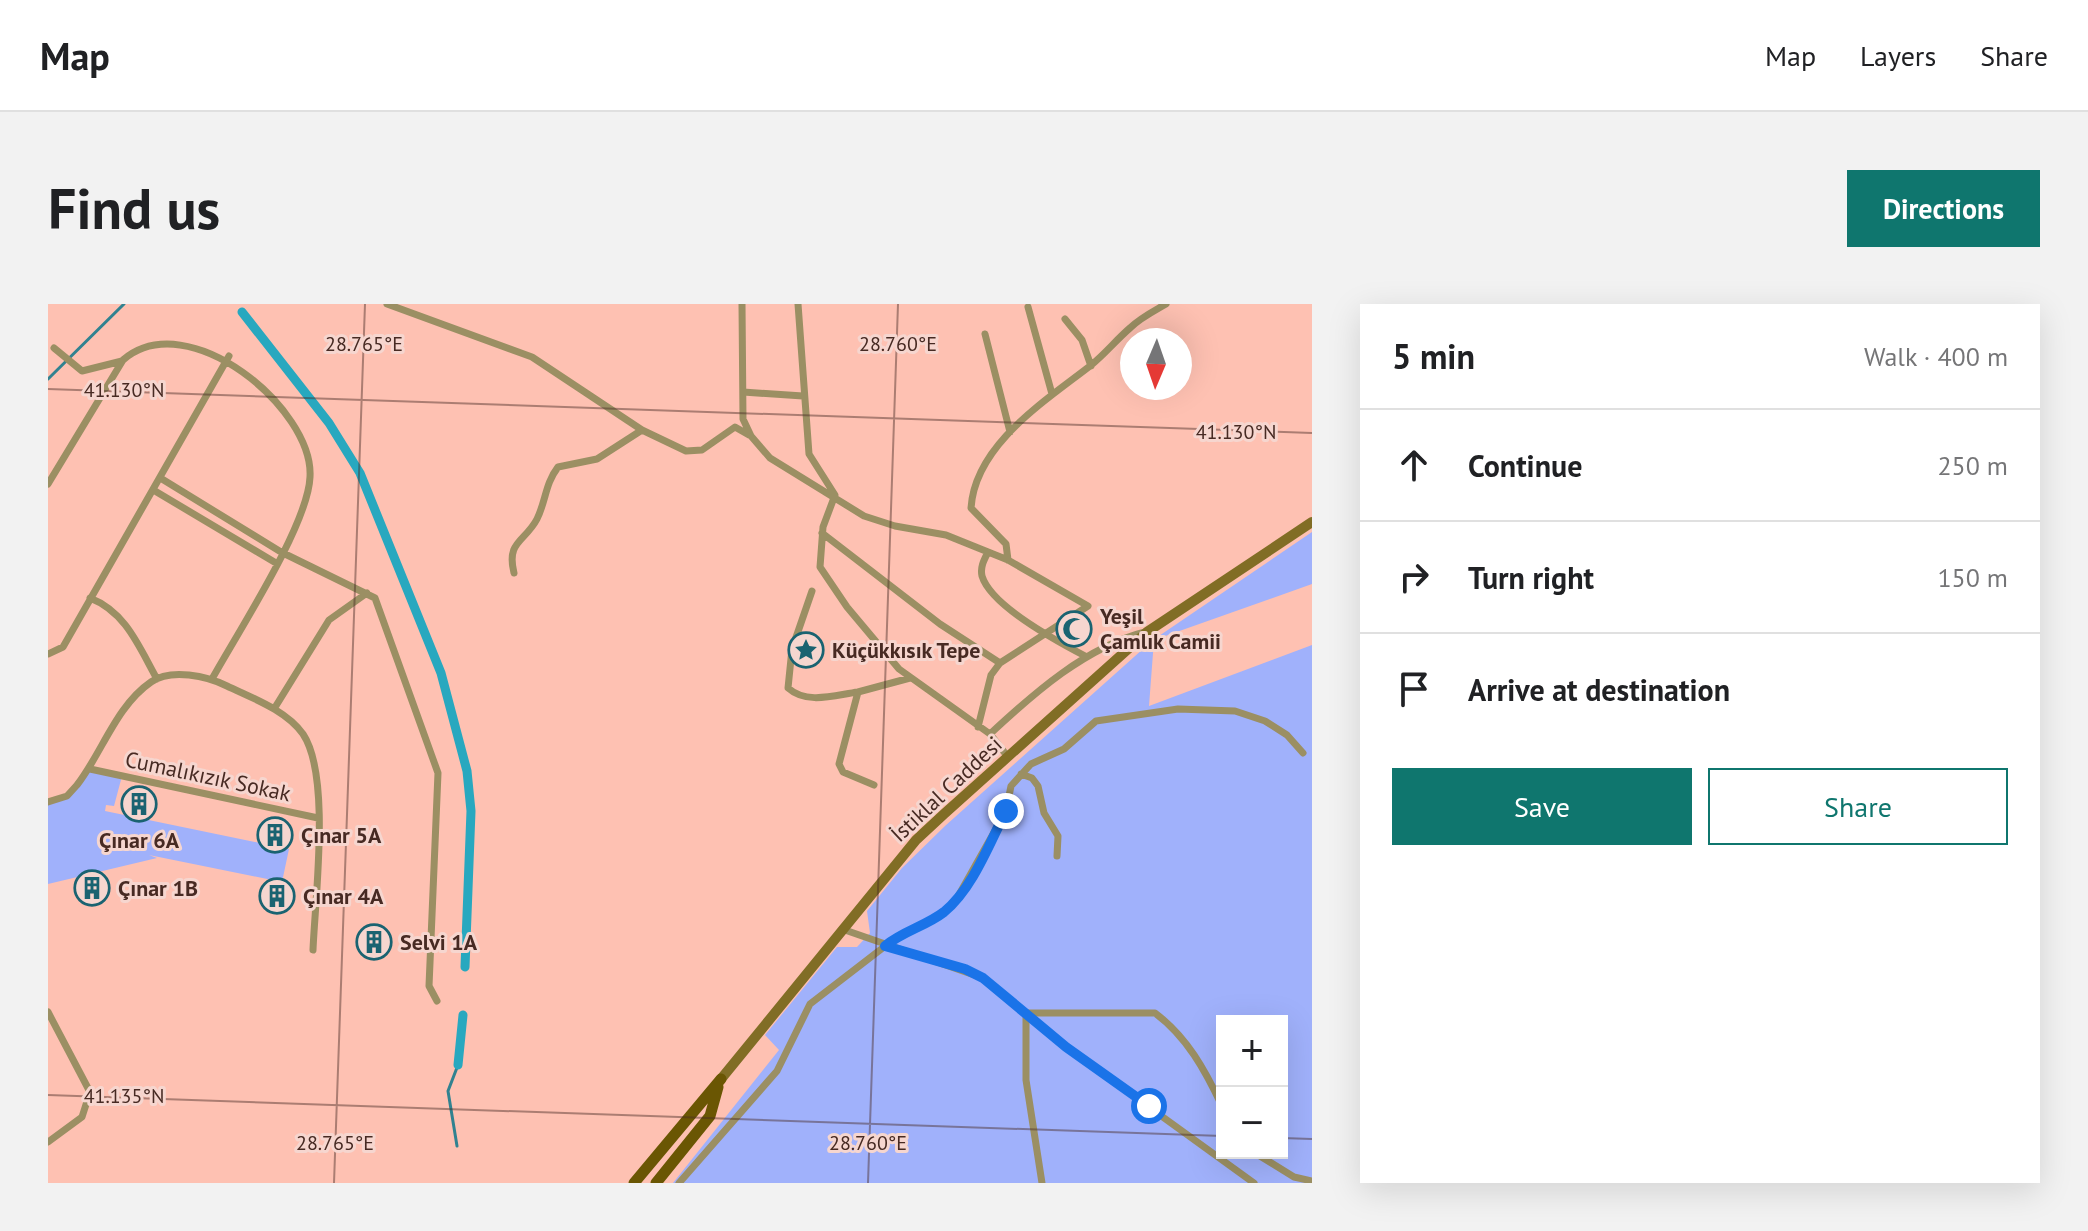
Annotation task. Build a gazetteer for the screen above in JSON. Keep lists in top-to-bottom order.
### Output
{
  "streets": {
    "main road": ["İstiklal Caddesi"],
    "street": ["Cumalıkızık Sokak"]
  },
  "places": {
    "mosque": ["Yeşil Çamlık Camii"],
    "place": ["Küçükkısık Tepe"],
    "building": [
      "Çınar 6A",
      "Çınar 5A",
      "Çınar 1B",
      "Çınar 4A",
      "Selvi 1A"
    ]
  },
  "north": "bottom",
  "page": {
    "header": "Map",
    "nav": ["Map", "Layers", "Share"],
    "buttons": [
      "Directions",
      ["Save", "Share"]
    ],
    "title": "Find us",
    "heading": ["5 min", "Walk · 400 m"],
    "list": [
      ["Continue", "250 m"],
      ["Turn right", "150 m"],
      "Arrive at destination"
    ],
    "map_buttons": ["+", "−"]
  },
  "coordinates": [
    "28.765°E",
    "28.760°E",
    "41.130°N",
    "41.135°N"
  ]
}
